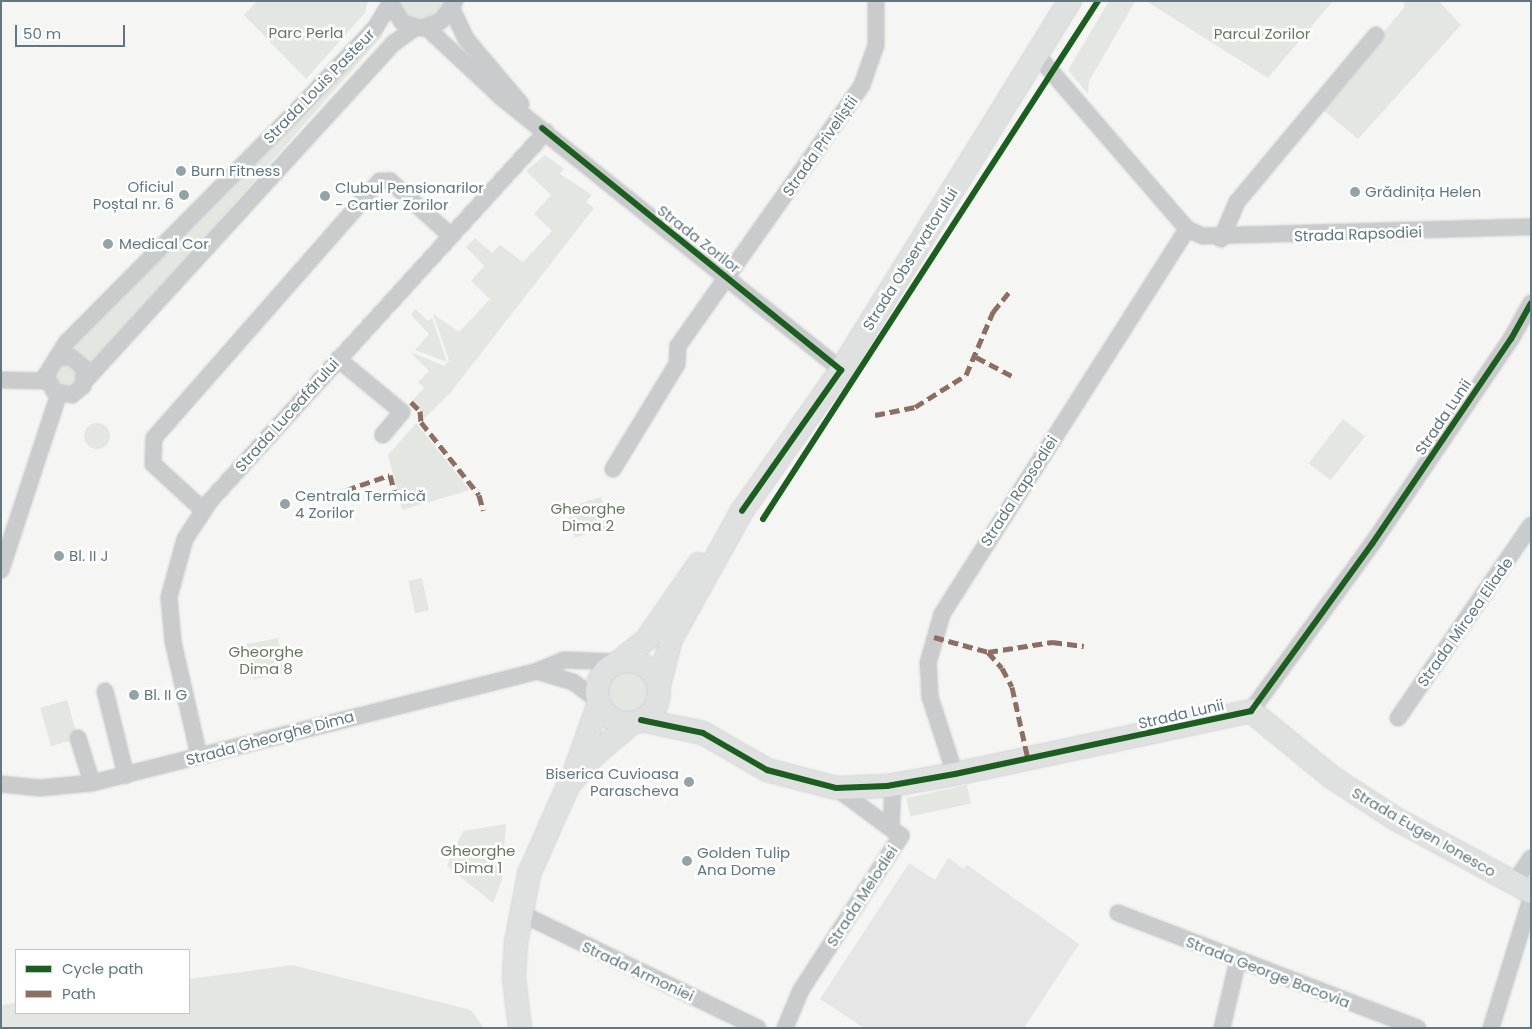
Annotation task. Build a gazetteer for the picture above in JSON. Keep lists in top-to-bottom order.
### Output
{
  "streets": {
    "main road": ["Strada Observatorului", "Strada Lunii", "Strada Eugen Ionesco"],
    "street": [
      "Strada Louis Pasteur",
      "Strada Priveliștii",
      "Strada Rapsodiei",
      "Strada Zorilor",
      "Strada Luceafărului",
      "Strada Mircea Eliade",
      "Strada Gheorghe Dima",
      "Strada Melodiei",
      "Strada Armoniei",
      "Strada George Bacovia"
    ]
  },
  "crossings": [
    ["Strada Louis Pasteur", "Strada Zorilor"],
    ["Strada Priveliștii", "Strada Zorilor"],
    ["Strada Rapsodiei", "Strada Lunii"],
    ["Strada Zorilor", "Strada Observatorului"],
    ["Strada Zorilor", "Strada Luceafărului"],
    ["Strada Observatorului", "Strada Lunii"],
    ["Strada Observatorului", "Strada Gheorghe Dima"],
    ["Strada Luceafărului", "Strada Gheorghe Dima"],
    ["Strada Lunii", "Strada Gheorghe Dima"],
    ["Strada Lunii", "Strada Eugen Ionesco"],
    ["Strada Lunii", "Strada Melodiei"]
  ],
  "parks": [
    "Parc Perla",
    "Parcul Zorilor",
    "Gheorghe Dima 2",
    "Gheorghe Dima 8",
    "Gheorghe Dima 1"
  ],
  "places": [
    "Burn Fitness",
    "Grădinița Helen",
    "Oficiul Poștal nr. 6",
    "Clubul Pensionarilor - Cartier Zorilor",
    "Medical Cor",
    "Centrala Termică 4 Zorilor",
    "Bl. II J",
    "Bl. II G",
    "Biserica Cuvioasa Parascheva",
    "Golden Tulip Ana Dome"
  ],
  "legend": ["Cycle path", "Path"],
  "scale_bar": "50 m"
}
